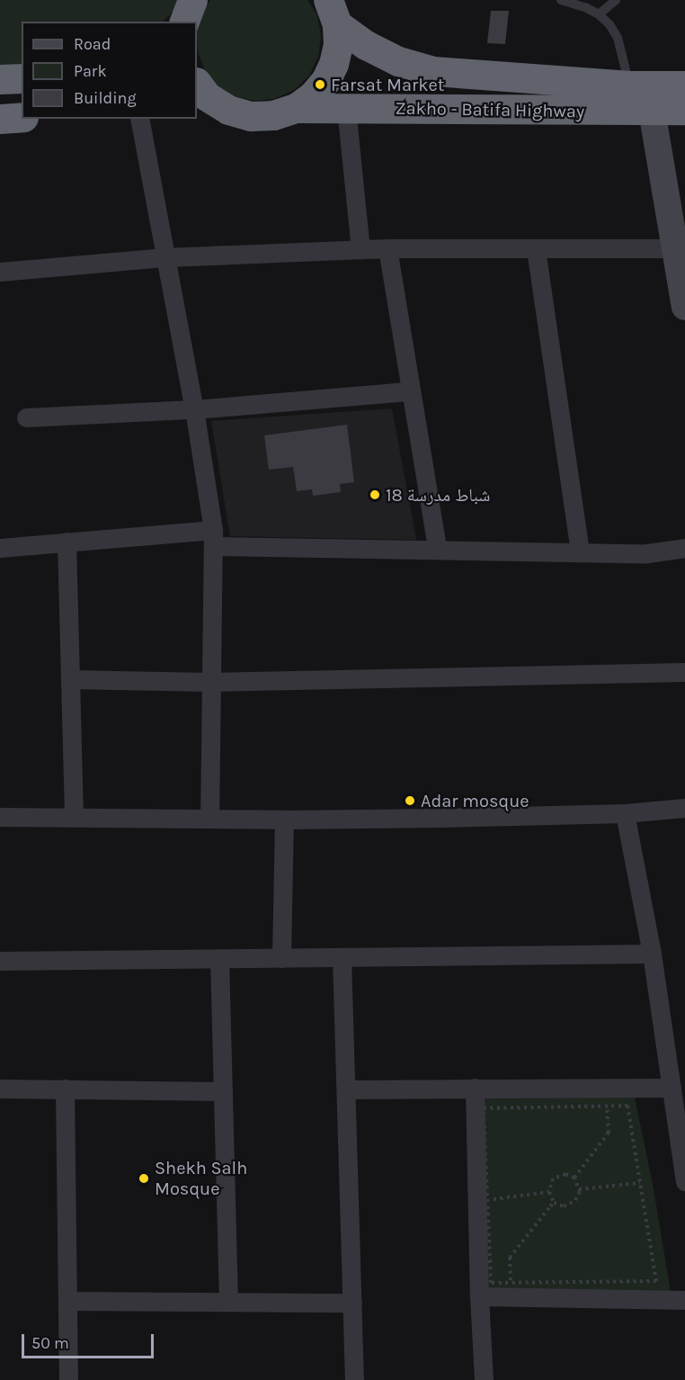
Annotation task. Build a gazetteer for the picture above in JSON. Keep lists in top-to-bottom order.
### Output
{
  "streets": {
    "highway": ["Zakho - Batifa Highway"]
  },
  "places": [
    "Farsat Market",
    "18 شباط مدرسة",
    "Adar mosque",
    "Shekh Salh Mosque"
  ],
  "legend": ["Road", "Park", "Building"],
  "scale_bar": "50 m"
}
